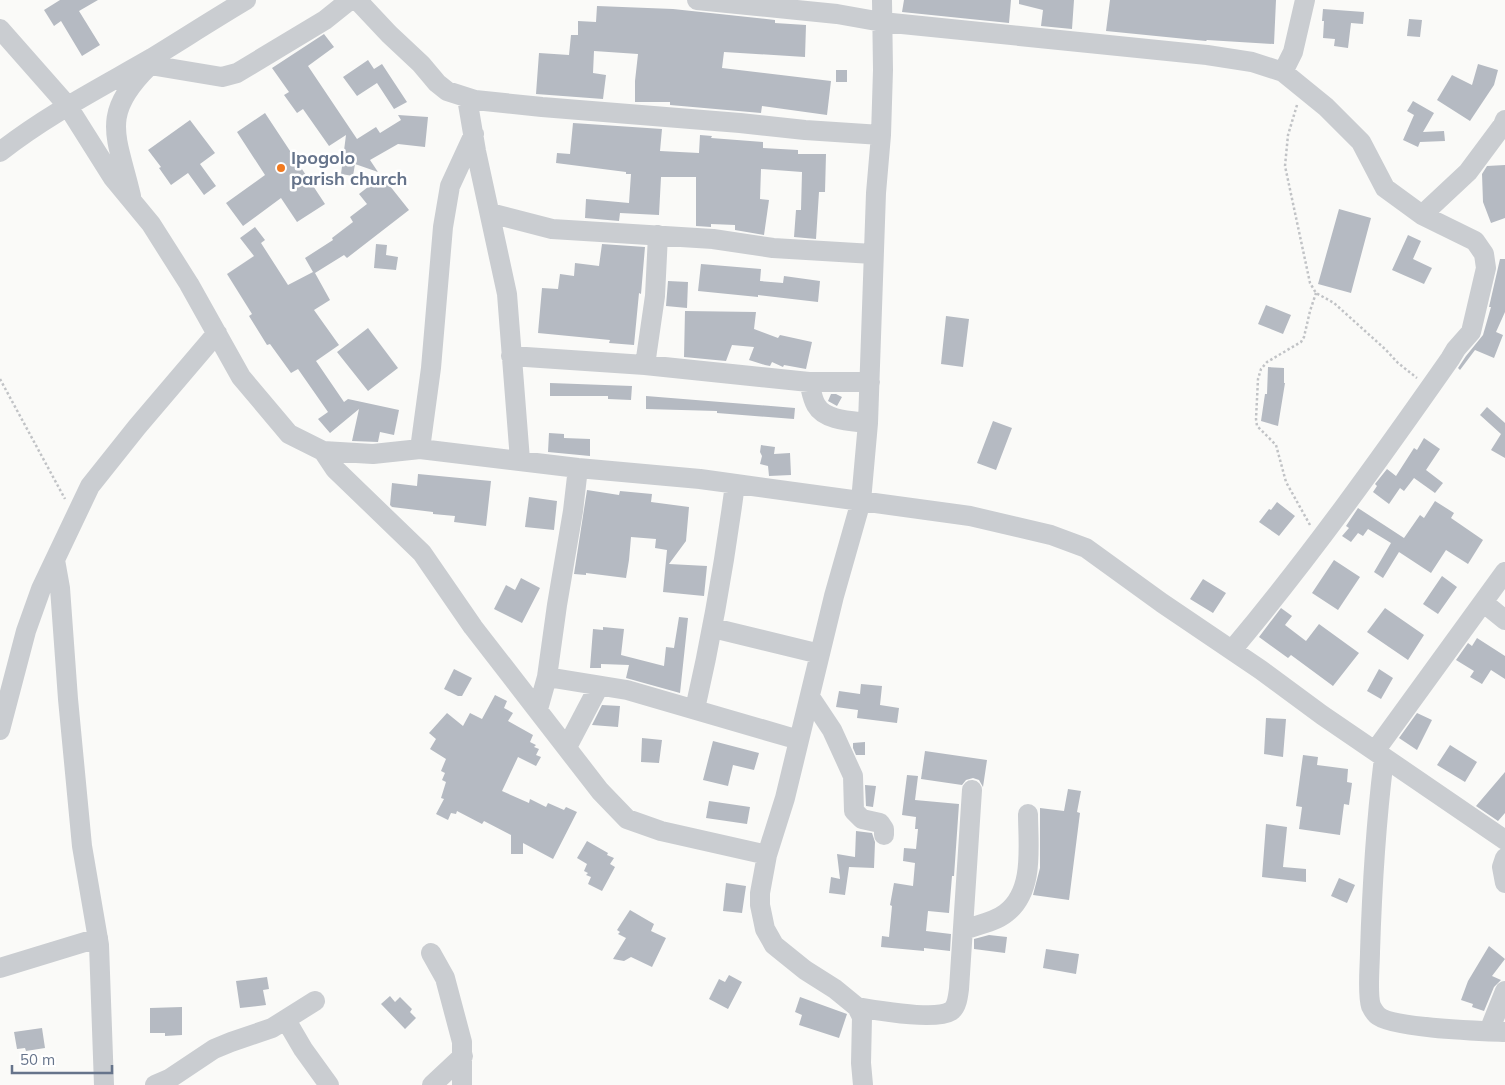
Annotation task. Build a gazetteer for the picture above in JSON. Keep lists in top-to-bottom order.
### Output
{
  "places": ["Ipogolo parish church"],
  "scale_bar": "50 m"
}
